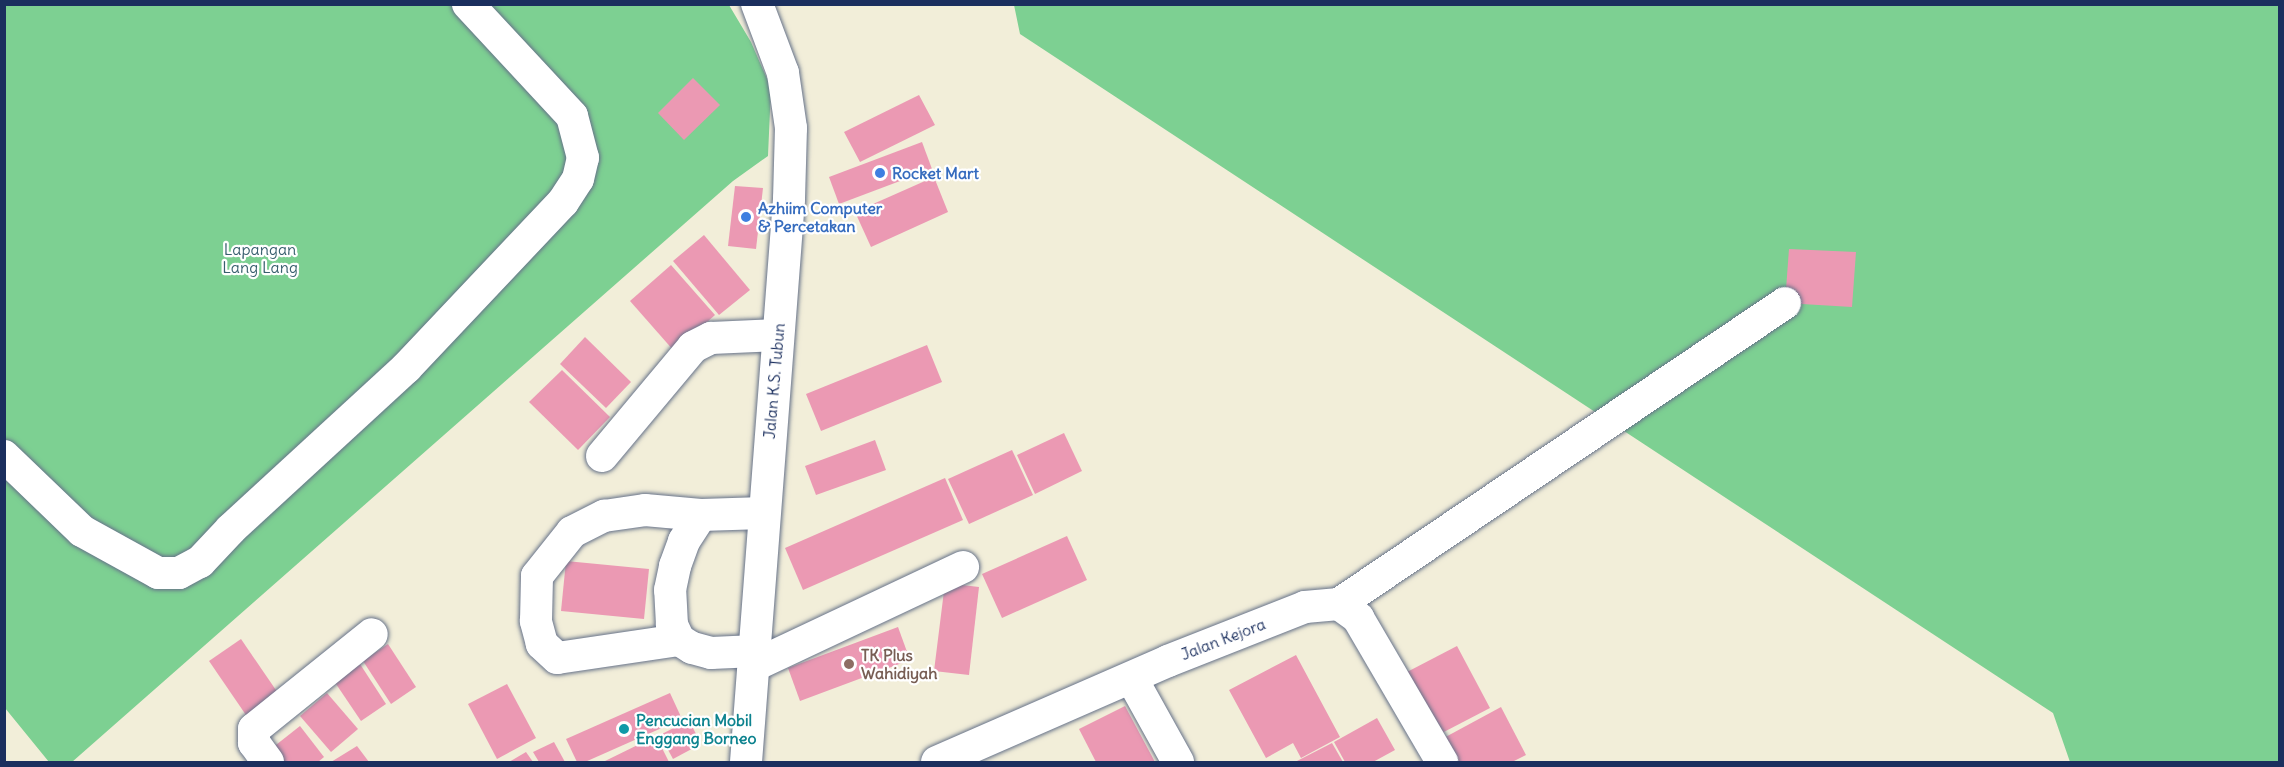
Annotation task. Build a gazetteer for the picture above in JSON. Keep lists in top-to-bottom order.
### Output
{
  "streets": {
    "street": ["Jalan K.S. Tubun", "Jalan Kejora"]
  },
  "parks": ["Lapangan Lang Lang"],
  "places": [
    "Rocket Mart",
    "Azhiim Computer & Percetakan",
    "TK Plus Wahidiyah",
    "Pencucian Mobil Enggang Borneo"
  ]
}
